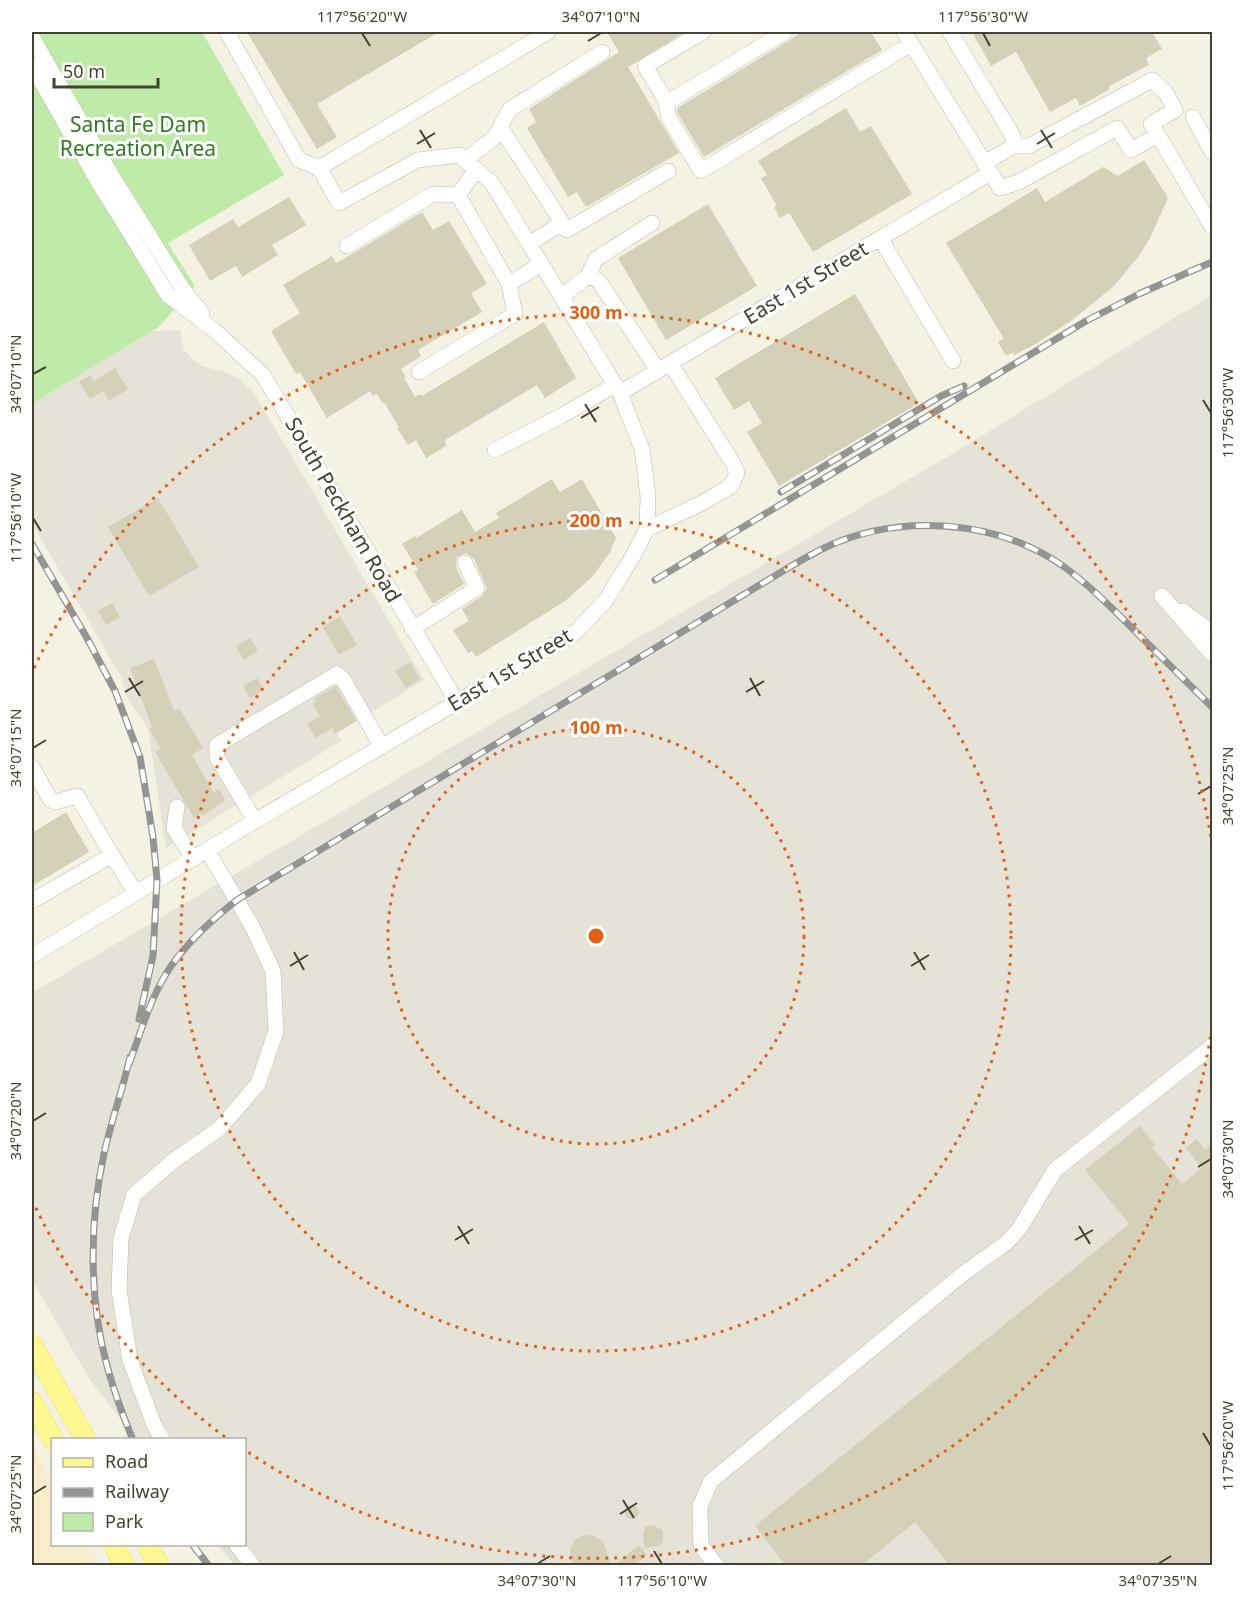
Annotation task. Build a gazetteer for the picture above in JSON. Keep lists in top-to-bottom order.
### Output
{
  "streets": {
    "street": ["East 1st Street", "South Peckham Road"]
  },
  "crossings": [
    ["East 1st Street", "South Peckham Road"]
  ],
  "parks": ["Santa Fe Dam Recreation Area"],
  "legend": ["Road", "Railway", "Park"],
  "scale_bar": "50 m",
  "coordinates": [
    "117°56'20\"W",
    "34°07'10\"N",
    "117°56'30\"W",
    "117°56'10\"W",
    "34°07'15\"N",
    "34°07'25\"N",
    "34°07'20\"N",
    "34°07'30\"N",
    "34°07'35\"N"
  ],
  "rings": ["300 m", "200 m", "100 m"]
}
